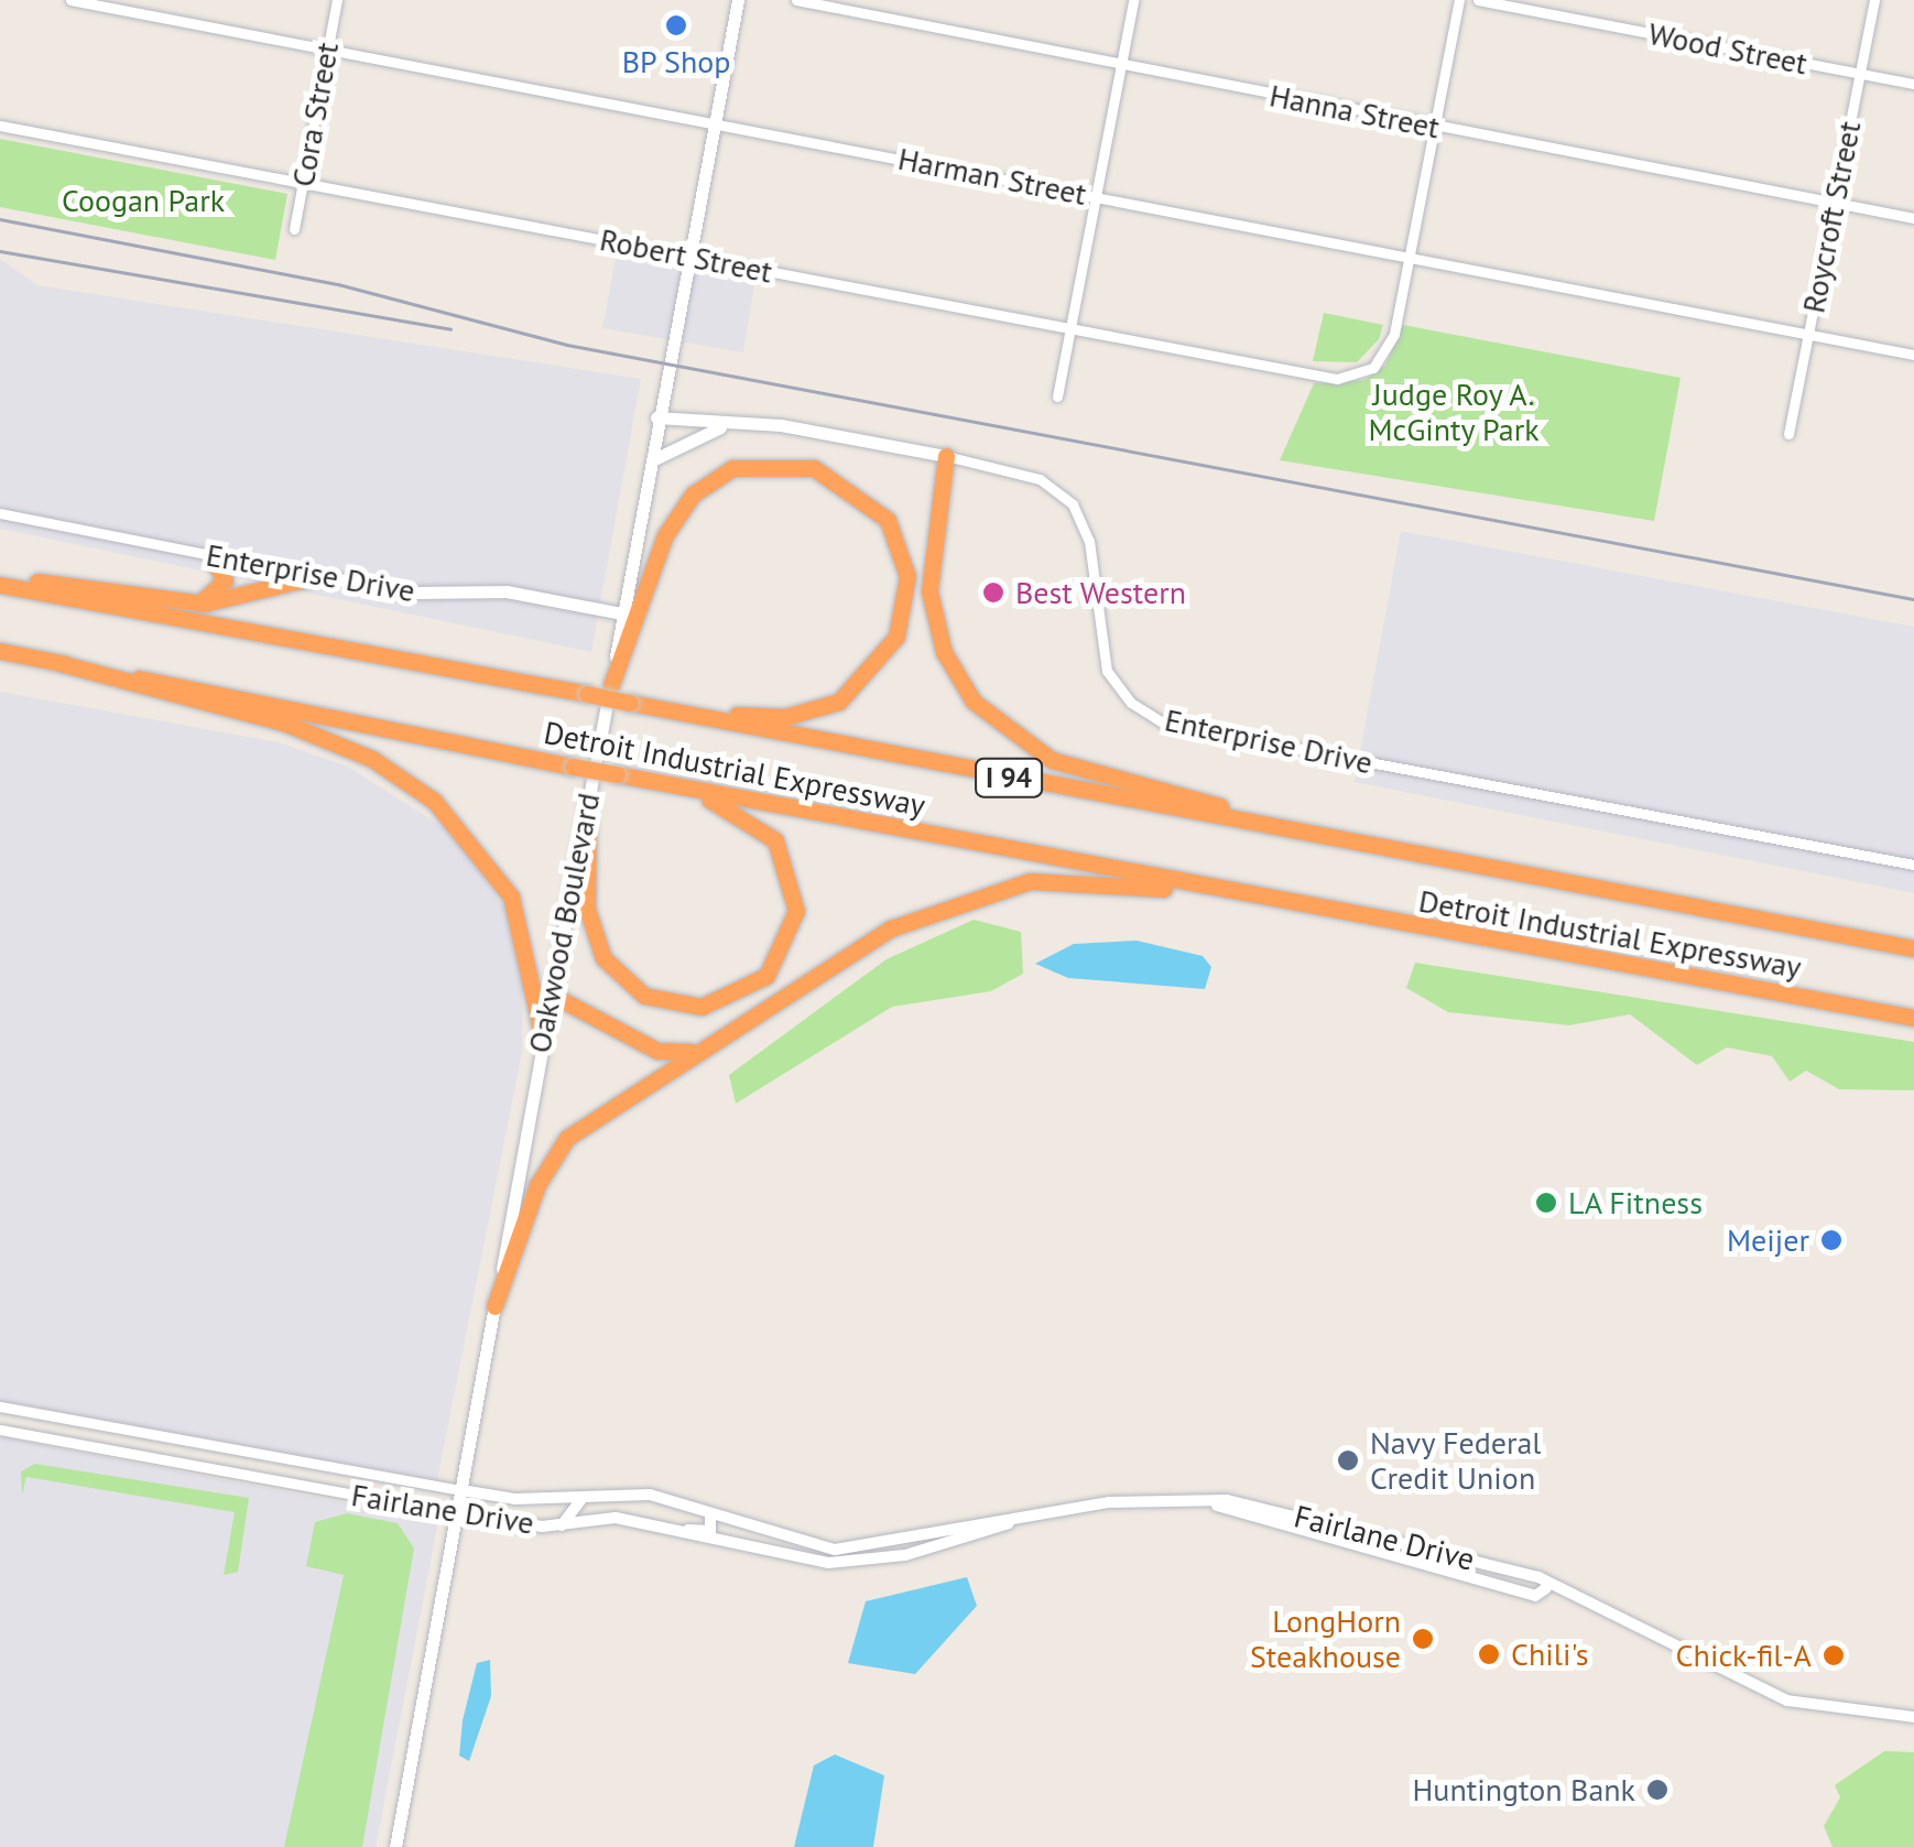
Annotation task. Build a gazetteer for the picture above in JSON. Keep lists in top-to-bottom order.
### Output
{
  "streets": {
    "highway": ["Detroit Industrial Expressway", "I 94"],
    "main road": ["Enterprise Drive", "Oakwood Boulevard"],
    "street": [
      "Wood Street",
      "Hanna Street",
      "Cora Street",
      "Harman Street",
      "Roycroft Street",
      "Robert Street",
      "Fairlane Drive"
    ]
  },
  "crossings": [
    ["Wood Street", "Roycroft Street"],
    ["Hanna Street", "Roycroft Street"],
    ["Cora Street", "Harman Street"],
    ["Cora Street", "Robert Street"],
    ["Harman Street", "Roycroft Street"],
    ["Harman Street", "Robert Street"],
    ["Harman Street", "Oakwood Boulevard"],
    ["Robert Street", "Oakwood Boulevard"],
    ["Enterprise Drive", "Oakwood Boulevard"],
    ["Oakwood Boulevard", "Fairlane Drive"]
  ],
  "parks": ["Coogan Park", "Judge Roy A. McGinty Park"],
  "places": [
    "BP Shop",
    "Best Western",
    "LA Fitness",
    "Meijer",
    "Navy Federal Credit Union",
    "LongHorn Steakhouse",
    "Chili's",
    "Chick-fil-A",
    "Huntington Bank"
  ]
}
